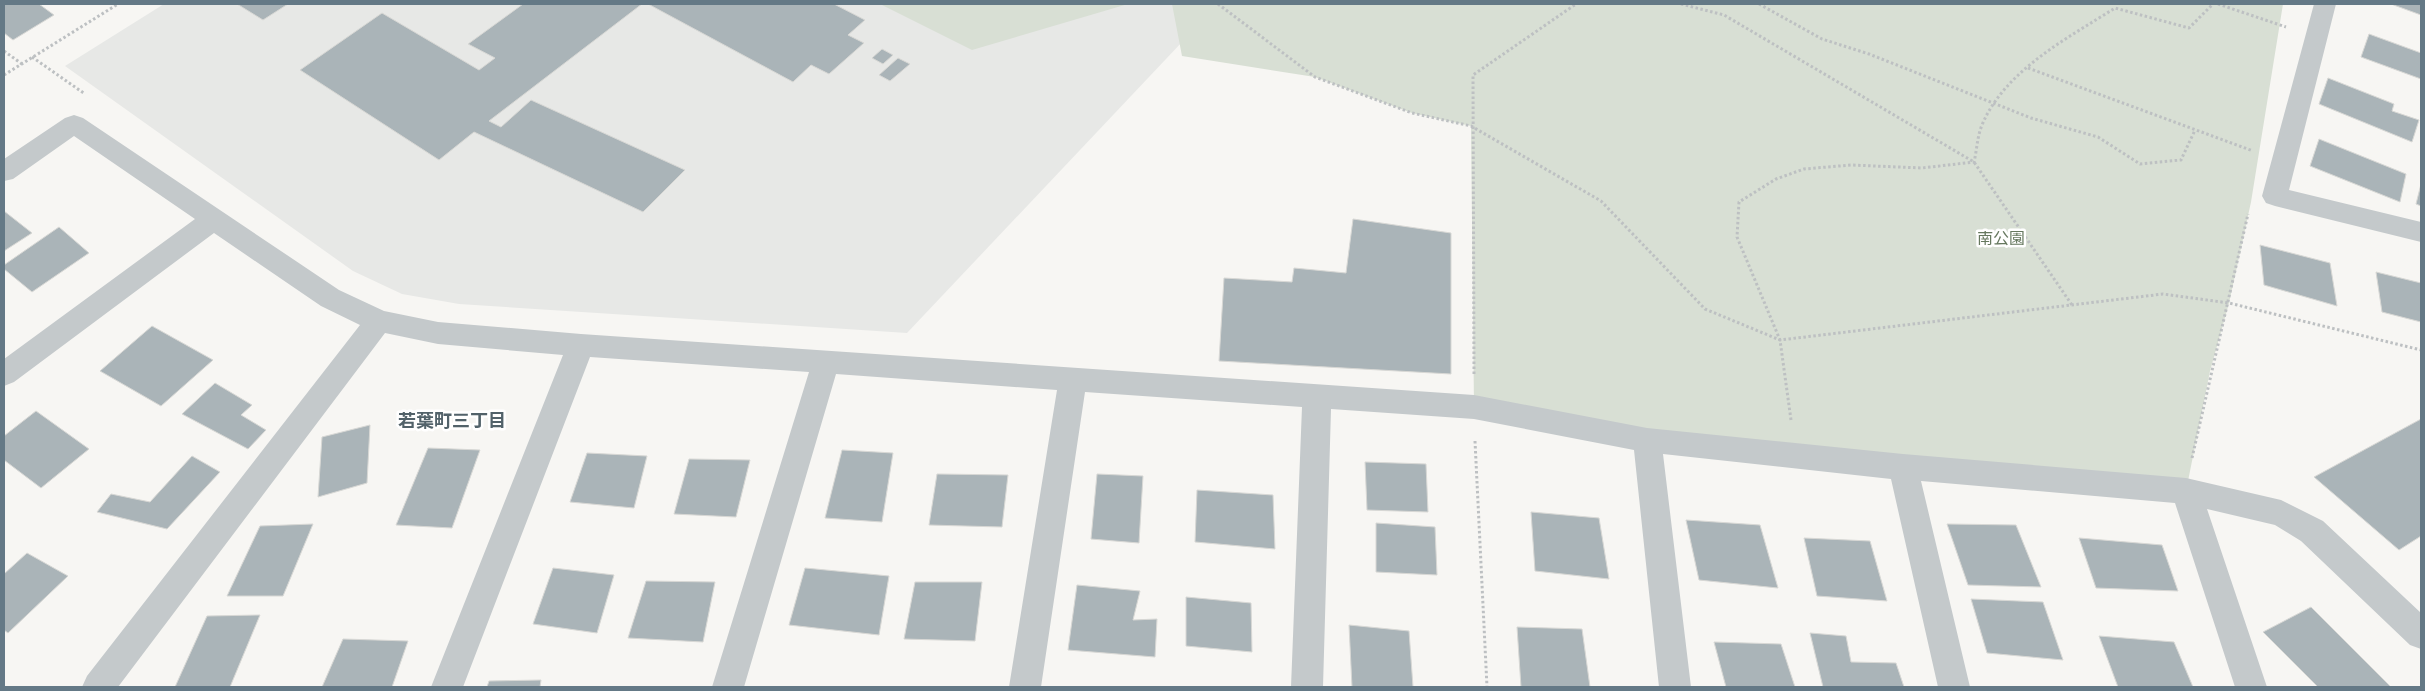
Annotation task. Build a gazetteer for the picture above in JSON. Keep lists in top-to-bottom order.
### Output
{
  "districts": ["若葉町三丁目"],
  "parks": ["南公園"]
}
